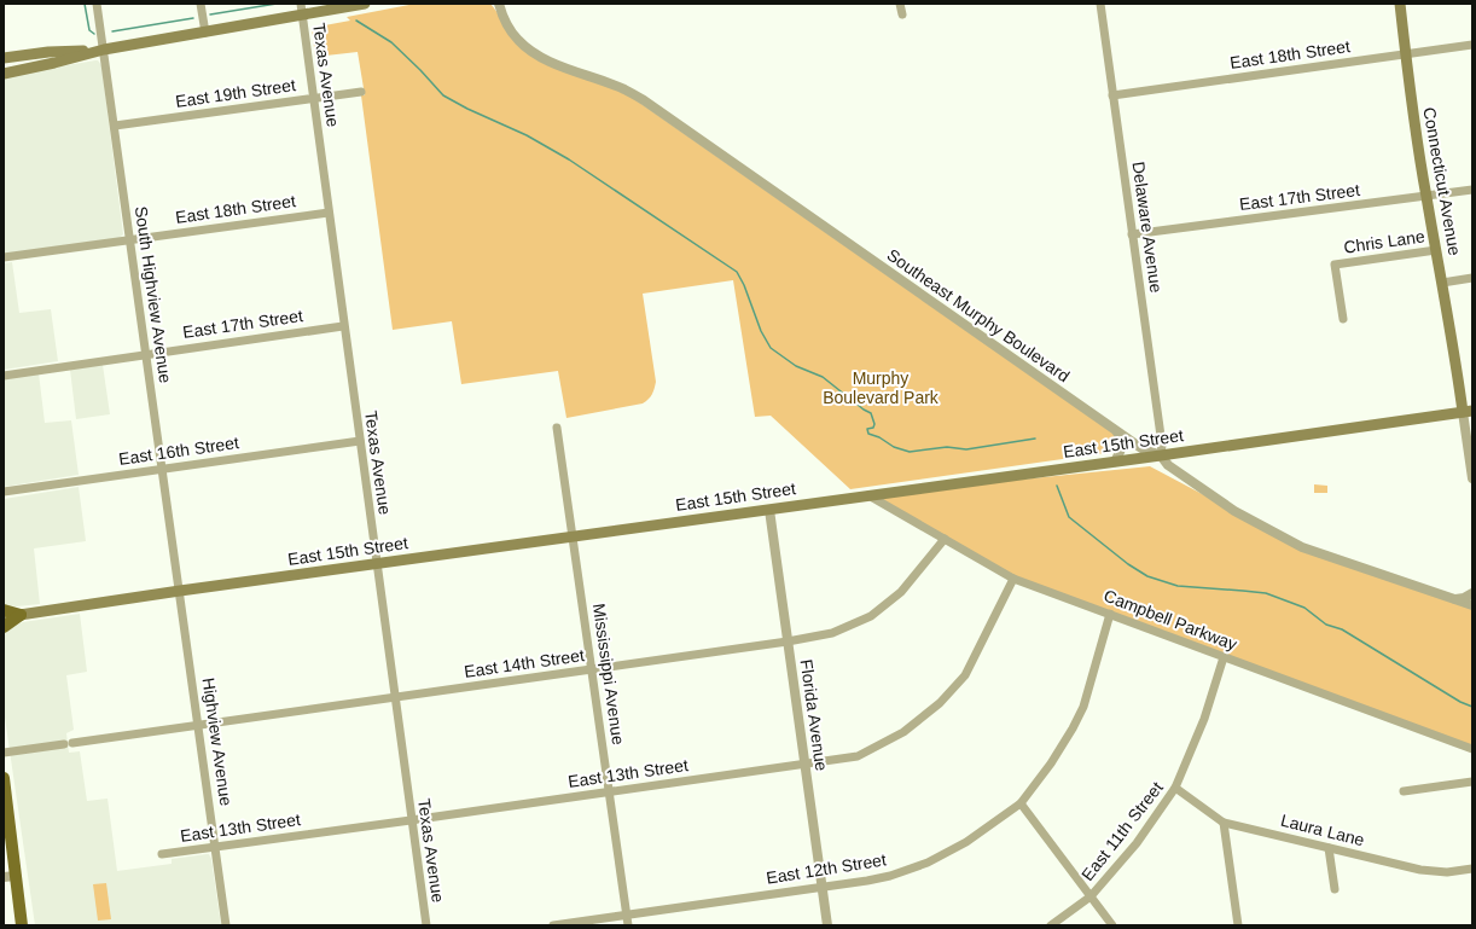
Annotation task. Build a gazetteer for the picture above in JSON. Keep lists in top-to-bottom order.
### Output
{
  "streets": {
    "main road": ["Connecticut Avenue", "East 15th Street"],
    "street": [
      "East 18th Street",
      "Texas Avenue",
      "East 19th Street",
      "East 17th Street",
      "Delaware Avenue",
      "Chris Lane",
      "South Highview Avenue",
      "Southeast Murphy Boulevard",
      "East 16th Street",
      "Campbell Parkway",
      "East 14th Street",
      "Mississippi Avenue",
      "Florida Avenue",
      "Highview Avenue",
      "East 13th Street",
      "Laura Lane",
      "East 11th Street",
      "East 12th Street"
    ]
  },
  "crossings": [
    ["East 18th Street", "Texas Avenue"],
    ["East 18th Street", "Connecticut Avenue"],
    ["East 18th Street", "Delaware Avenue"],
    ["East 18th Street", "South Highview Avenue"],
    ["Texas Avenue", "East 19th Street"],
    ["Texas Avenue", "East 17th Street"],
    ["Texas Avenue", "East 15th Street"],
    ["Texas Avenue", "East 16th Street"],
    ["Texas Avenue", "East 14th Street"],
    ["Texas Avenue", "East 13th Street"],
    ["East 19th Street", "South Highview Avenue"],
    ["Connecticut Avenue", "East 17th Street"],
    ["Connecticut Avenue", "Chris Lane"],
    ["Connecticut Avenue", "East 15th Street"],
    ["East 17th Street", "Delaware Avenue"],
    ["East 17th Street", "South Highview Avenue"],
    ["Delaware Avenue", "Southeast Murphy Boulevard"],
    ["Delaware Avenue", "East 15th Street"],
    ["South Highview Avenue", "East 15th Street"],
    ["South Highview Avenue", "East 16th Street"],
    ["South Highview Avenue", "Highview Avenue"],
    ["Southeast Murphy Boulevard", "East 15th Street"],
    ["East 15th Street", "Campbell Parkway"],
    ["East 15th Street", "Mississippi Avenue"],
    ["East 15th Street", "Florida Avenue"],
    ["East 15th Street", "Highview Avenue"],
    ["Campbell Parkway", "East 14th Street"],
    ["Campbell Parkway", "East 13th Street"],
    ["Campbell Parkway", "East 11th Street"],
    ["Campbell Parkway", "East 12th Street"],
    ["East 14th Street", "Mississippi Avenue"],
    ["East 14th Street", "Florida Avenue"],
    ["East 14th Street", "Highview Avenue"],
    ["Mississippi Avenue", "East 13th Street"],
    ["Mississippi Avenue", "East 12th Street"],
    ["Florida Avenue", "East 13th Street"],
    ["Florida Avenue", "East 12th Street"],
    ["Highview Avenue", "East 13th Street"],
    ["Laura Lane", "East 11th Street"]
  ],
  "parks": ["Murphy Boulevard Park"]
}
